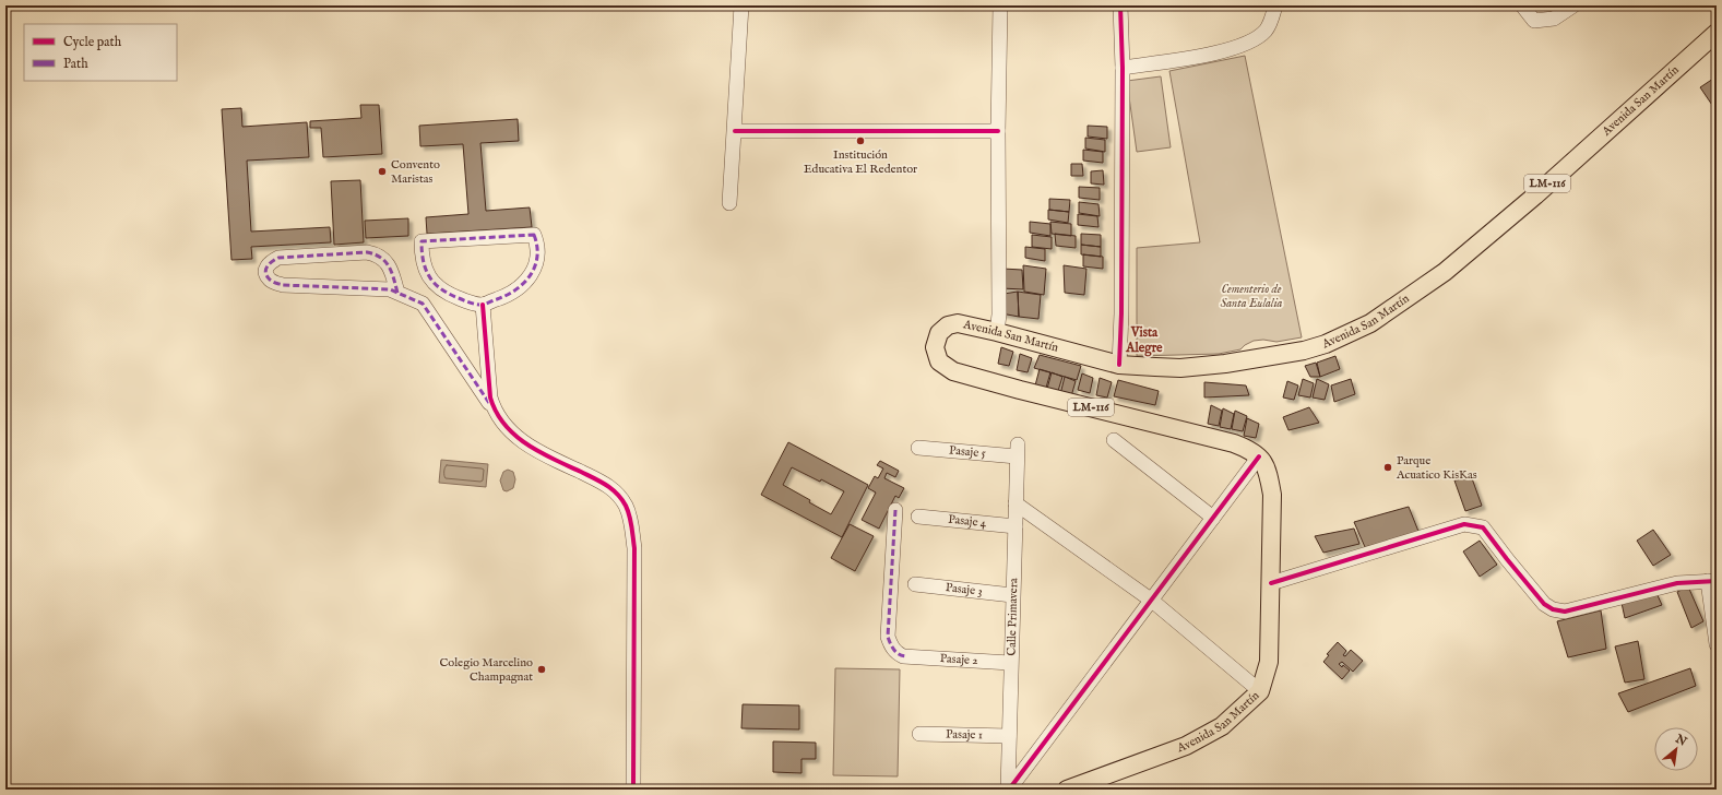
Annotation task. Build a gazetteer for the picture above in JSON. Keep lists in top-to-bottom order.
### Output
{
  "streets": {
    "main road": ["Avenida San Martín", "LM-116"],
    "street": [
      "Pasaje 5",
      "Pasaje 4",
      "Pasaje 3",
      "Calle Primavera",
      "Pasaje 2",
      "Pasaje 1"
    ]
  },
  "crossings": [
    ["Pasaje 5", "Calle Primavera"],
    ["Pasaje 4", "Calle Primavera"],
    ["Pasaje 3", "Calle Primavera"],
    ["Calle Primavera", "Pasaje 2"],
    ["Calle Primavera", "Pasaje 1"]
  ],
  "districts": ["Vista Alegre"],
  "parks": ["Cementerio de Santa Eulalia"],
  "places": [
    "Institución Educativa El Redentor",
    "Convento Maristas",
    "Parque Acuatico KisKas",
    "Colegio Marcelino Champagnat"
  ],
  "legend": ["Cycle path", "Path"],
  "north": "top right"
}
